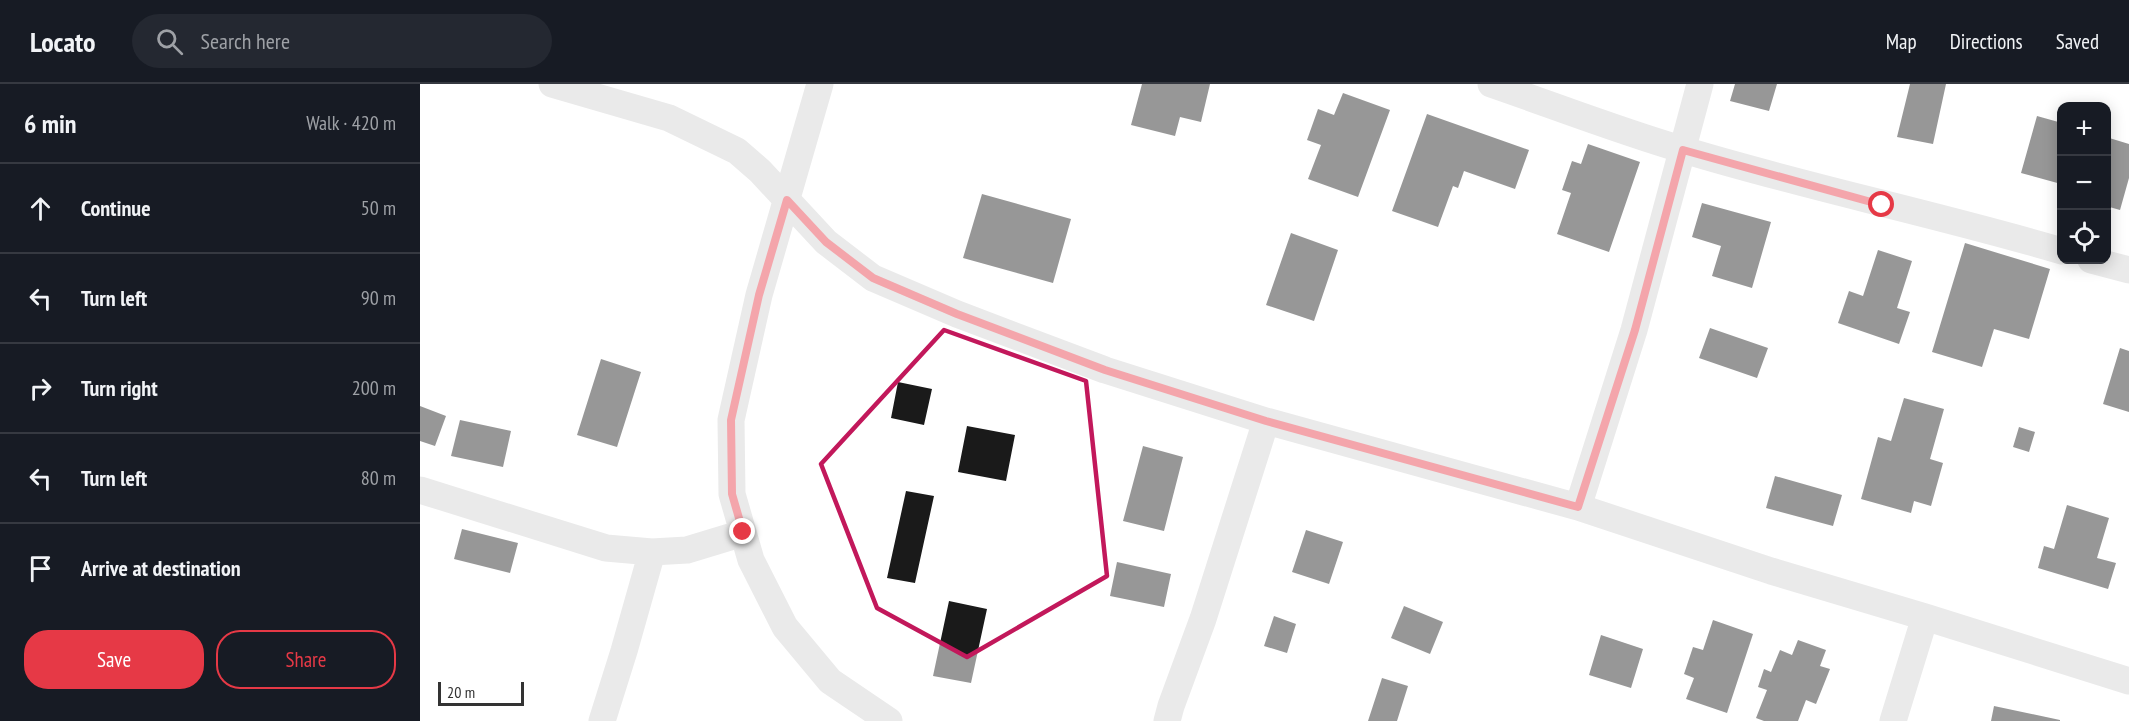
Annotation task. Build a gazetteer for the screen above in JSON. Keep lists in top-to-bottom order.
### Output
{
  "scale_bar": "20 m",
  "page": {
    "header": "Locato",
    "search": "Search here",
    "nav": ["Map", "Directions", "Saved"],
    "heading": ["6 min", "Walk · 420 m"],
    "map_buttons": ["+", "−"],
    "list": [
      ["Continue", "50 m"],
      ["Turn left", "90 m"],
      ["Turn right", "200 m"],
      ["Turn left", "80 m"],
      "Arrive at destination"
    ],
    "buttons": ["Save", "Share"],
    "scale": "20 m"
  }
}
